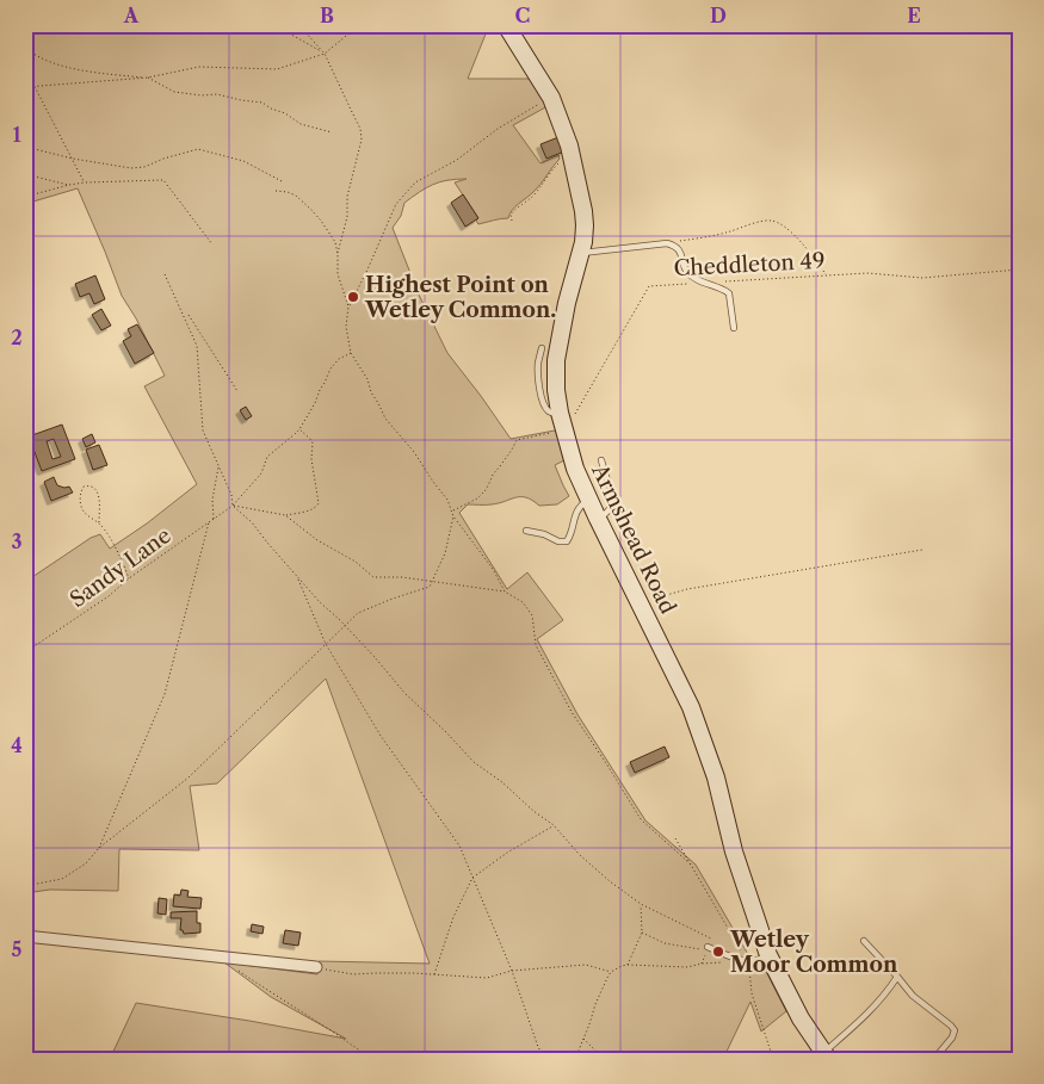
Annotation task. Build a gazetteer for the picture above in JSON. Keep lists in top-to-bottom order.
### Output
{
  "streets": {
    "street": ["Armshead Road"],
    "path": ["Cheddleton 49", "Sandy Lane"]
  },
  "crossings": [
    ["Cheddleton 49", "Armshead Road"]
  ],
  "places": ["Highest Point on Wetley Common.", "Wetley Moor Common"],
  "grid": {
    "columns": [
      "A",
      "B",
      "C",
      "D",
      "E"
    ],
    "rows": [
      "1",
      "2",
      "3",
      "4",
      "5"
    ]
  }
}
